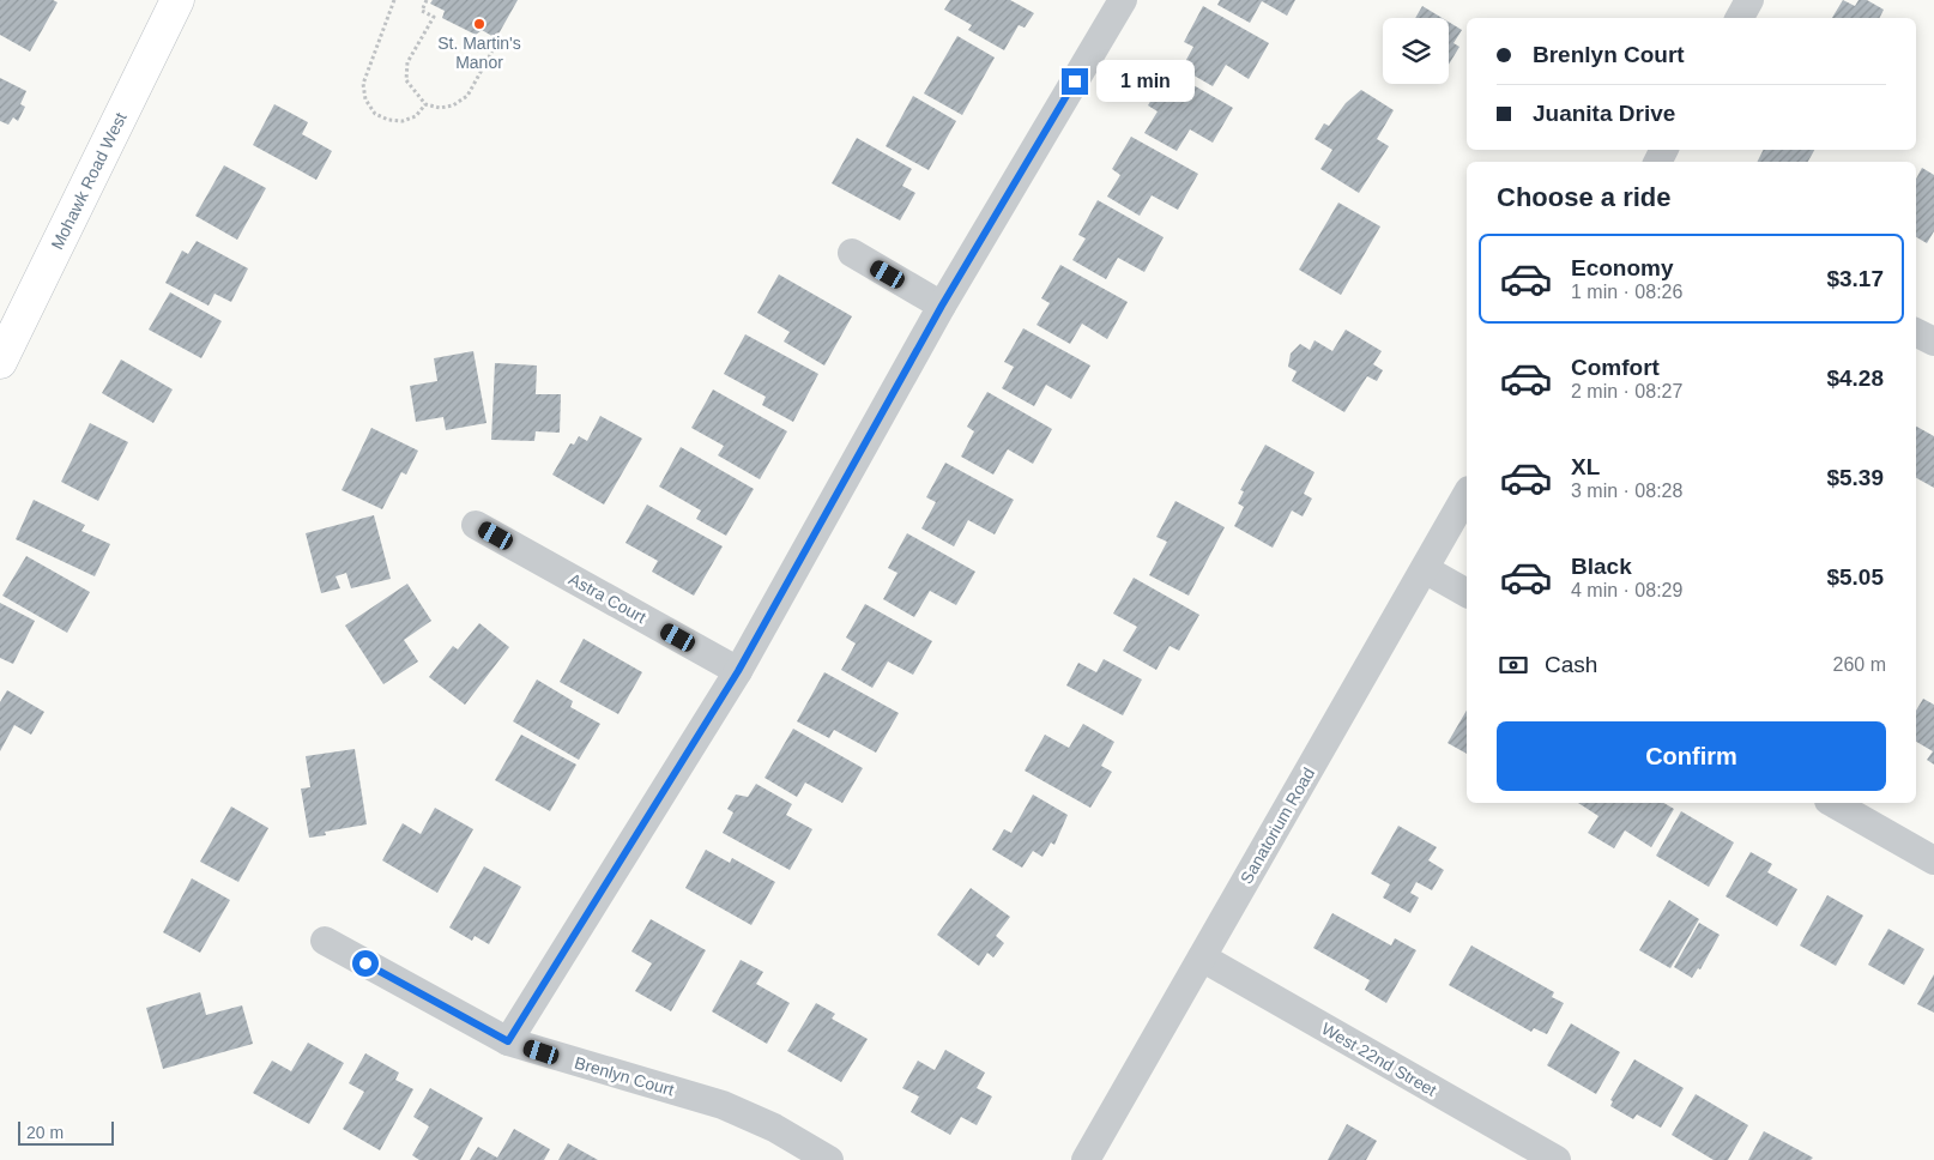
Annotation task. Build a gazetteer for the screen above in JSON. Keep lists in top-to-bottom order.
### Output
{
  "streets": {
    "main road": ["Mohawk Road West"],
    "street": [
      "Astra Court",
      "Sanatorium Road",
      "West 22nd Street",
      "Brenlyn Court"
    ]
  },
  "crossings": [
    ["Sanatorium Road", "West 22nd Street"]
  ],
  "places": ["St. Martin's Manor"],
  "scale_bar": "20 m",
  "page": {
    "banner": ["Brenlyn Court", "Juanita Drive"],
    "bubble": "1 min",
    "heading": "Choose a ride",
    "list": [
      {
        "name": "Economy",
        "note": "1 min · 08:26",
        "value": "$3.17"
      },
      {
        "name": "Comfort",
        "note": "2 min · 08:27",
        "value": "$4.28"
      },
      {
        "name": "XL",
        "note": "3 min · 08:28",
        "value": "$5.39"
      },
      {
        "name": "Black",
        "note": "4 min · 08:29",
        "value": "$5.05"
      }
    ],
    "pay": ["Cash", "260 m"],
    "buttons": "Confirm",
    "scale": "20 m"
  }
}
